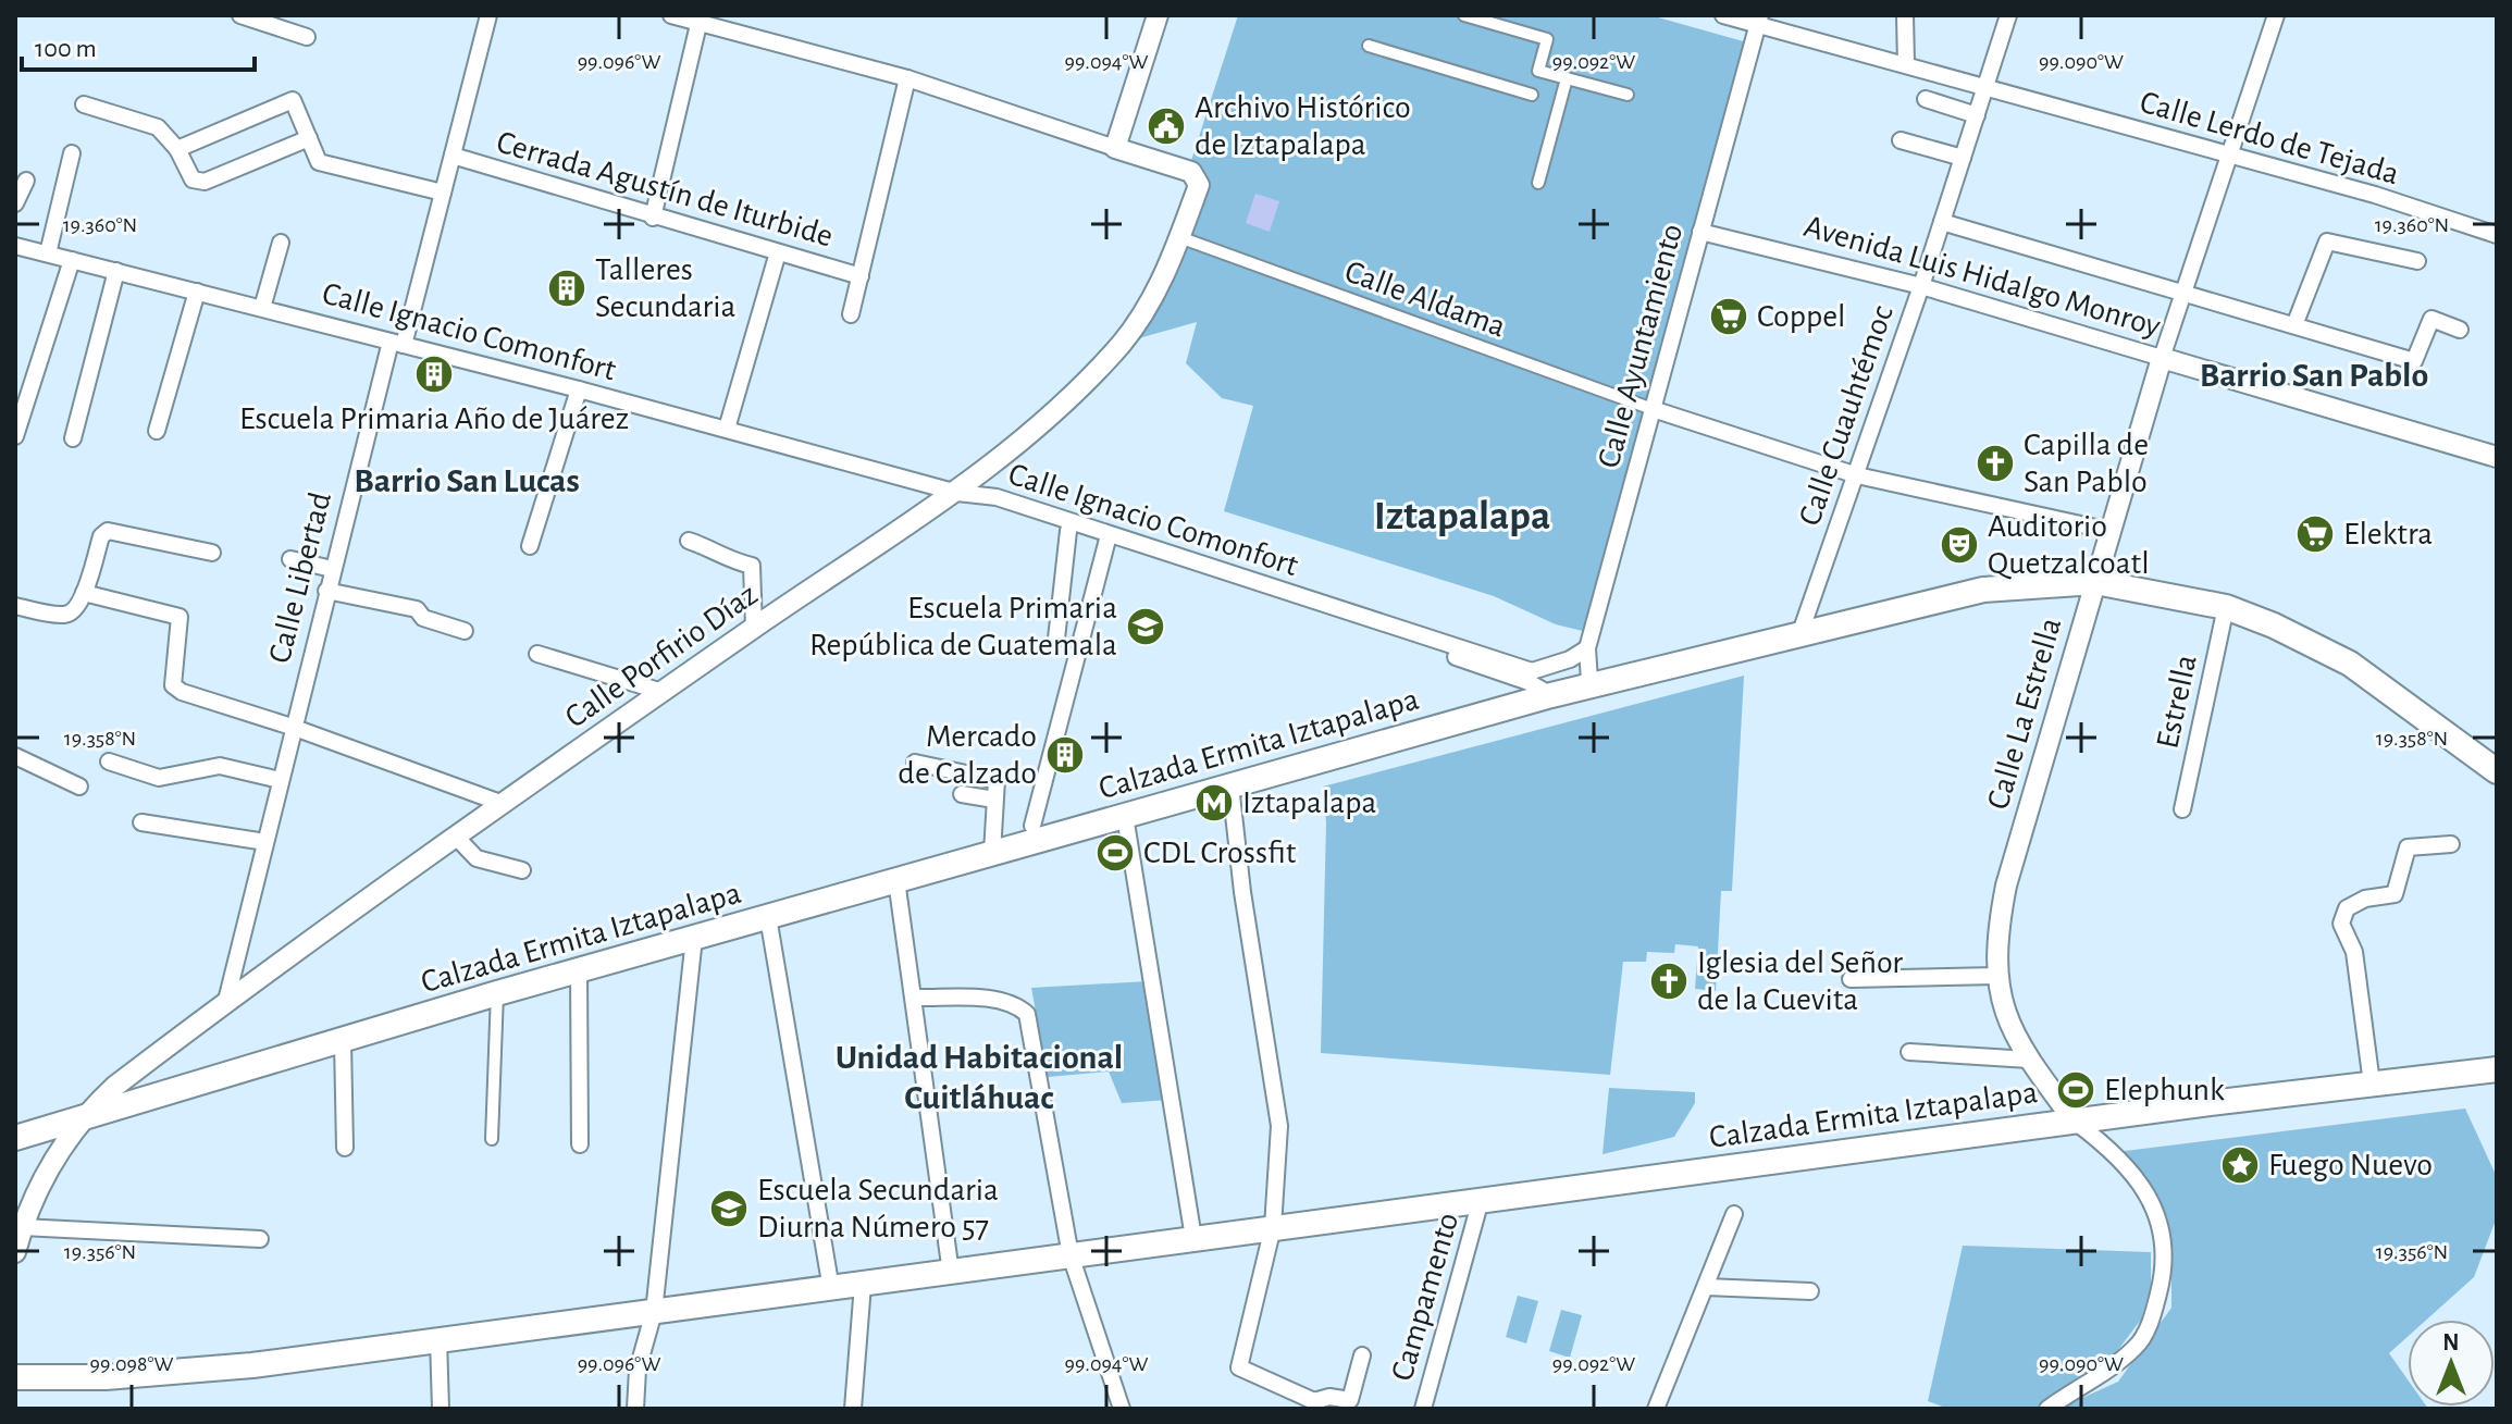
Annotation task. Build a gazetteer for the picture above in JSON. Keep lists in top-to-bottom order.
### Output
{
  "streets": {
    "main road": ["Calzada Ermita Iztapalapa"],
    "street": [
      "Calle Lerdo de Tejada",
      "Cerrada Agustín de Iturbide",
      "Avenida Luis Hidalgo Monroy",
      "Calle Aldama",
      "Calle Ignacio Comonfort",
      "Calle Ayuntamiento",
      "Calle Cuauhtémoc",
      "Calle Libertad",
      "Calle Porfirio Díaz",
      "Estrella",
      "Calle La Estrella",
      "Campamento"
    ]
  },
  "crossings": [
    ["Calle Lerdo de Tejada", "Calle Ayuntamiento"],
    ["Calle Lerdo de Tejada", "Calle Cuauhtémoc"],
    ["Calle Lerdo de Tejada", "Calle La Estrella"],
    ["Cerrada Agustín de Iturbide", "Calle Libertad"],
    ["Avenida Luis Hidalgo Monroy", "Calle Ayuntamiento"],
    ["Avenida Luis Hidalgo Monroy", "Calle Cuauhtémoc"],
    ["Avenida Luis Hidalgo Monroy", "Calle La Estrella"],
    ["Calle Aldama", "Calle Ayuntamiento"],
    ["Calle Aldama", "Calle Porfirio Díaz"],
    ["Calle Ignacio Comonfort", "Calle Ayuntamiento"],
    ["Calle Ignacio Comonfort", "Calle Libertad"],
    ["Calle Ignacio Comonfort", "Calle Porfirio Díaz"],
    ["Calle Ignacio Comonfort", "Calzada Ermita Iztapalapa"],
    ["Calle Cuauhtémoc", "Calzada Ermita Iztapalapa"],
    ["Calle Libertad", "Calle Porfirio Díaz"],
    ["Calle Porfirio Díaz", "Calzada Ermita Iztapalapa"],
    ["Estrella", "Calzada Ermita Iztapalapa"],
    ["Calle La Estrella", "Calzada Ermita Iztapalapa"],
    ["Calzada Ermita Iztapalapa", "Campamento"]
  ],
  "districts": [
    "Barrio San Pablo",
    "Barrio San Lucas",
    "Iztapalapa",
    "Unidad Habitacional Cuitláhuac"
  ],
  "places": {
    "public building": ["Archivo Histórico de Iztapalapa"],
    "building": ["Talleres Secundaria", "Escuela Primaria Año de Juárez", "Mercado de Calzado"],
    "supermarket": ["Coppel", "Elektra"],
    "church": ["Capilla de San Pablo", "Iglesia del Señor de la Cuevita"],
    "theatre": ["Auditorio Quetzalcoatl"],
    "school or university": ["Escuela Primaria República de Guatemala", "Escuela Secundaria Diurna Número 57"],
    "metro station": ["Iztapalapa"],
    "sports": ["CDL Crossfit", "Elephunk"],
    "place": ["Fuego Nuevo"]
  },
  "scale_bar": "100 m",
  "north": "top",
  "coordinates": [
    "99.096°W",
    "99.094°W",
    "99.092°W",
    "99.090°W",
    "19.360°N",
    "19.358°N",
    "19.356°N",
    "99.098°W"
  ]
}
